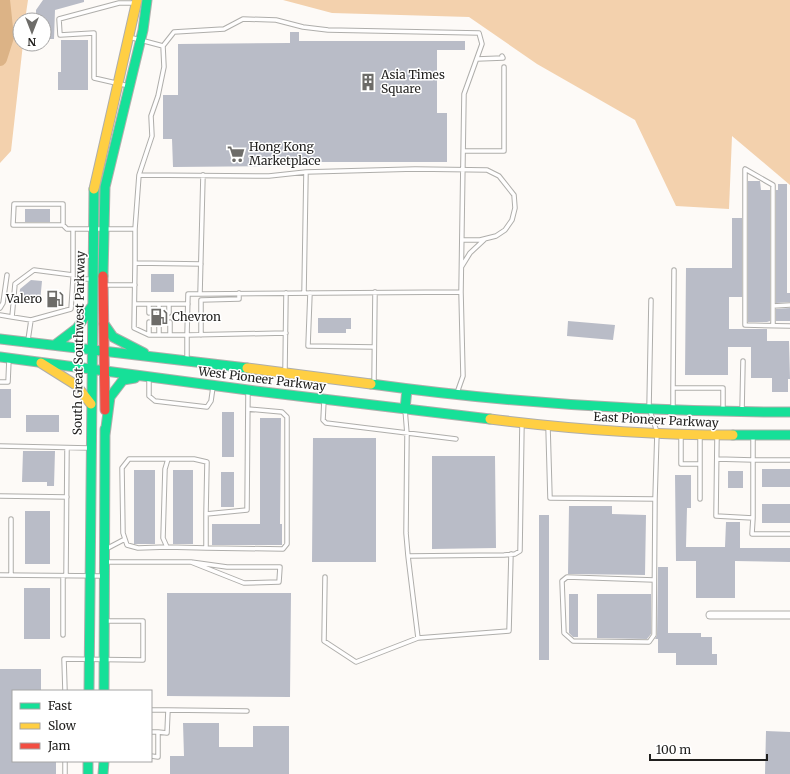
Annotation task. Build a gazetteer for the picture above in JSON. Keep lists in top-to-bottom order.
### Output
{
  "streets": {
    "main road": ["South Great Southwest Parkway", "West Pioneer Parkway", "East Pioneer Parkway"]
  },
  "crossings": [
    ["South Great Southwest Parkway", "West Pioneer Parkway"],
    ["West Pioneer Parkway", "East Pioneer Parkway"]
  ],
  "places": {
    "building": ["Asia Times Square"],
    "supermarket": ["Hong Kong Marketplace"],
    "fuel station": ["Valero", "Chevron"]
  },
  "legend": ["Fast", "Slow", "Jam"],
  "scale_bar": "100 m",
  "north": "bottom"
}
